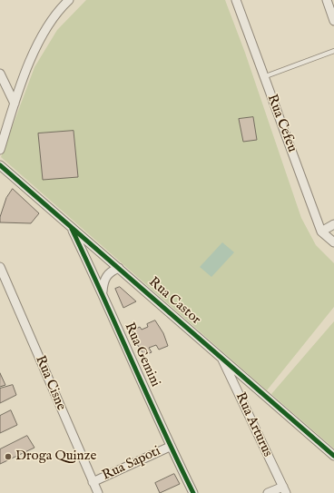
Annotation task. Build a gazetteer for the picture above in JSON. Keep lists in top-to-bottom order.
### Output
{
  "streets": {
    "street": [
      "Rua Cefeu",
      "Rua Castor",
      "Rua Gemini",
      "Rua Cisne",
      "Rua Arturus",
      "Rua Sapoti"
    ]
  },
  "crossings": [
    ["Rua Castor", "Rua Gemini"],
    ["Rua Castor", "Rua Arturus"],
    ["Rua Gemini", "Rua Sapoti"],
    ["Rua Cisne", "Rua Sapoti"]
  ],
  "places": ["Droga Quinze"]
}
